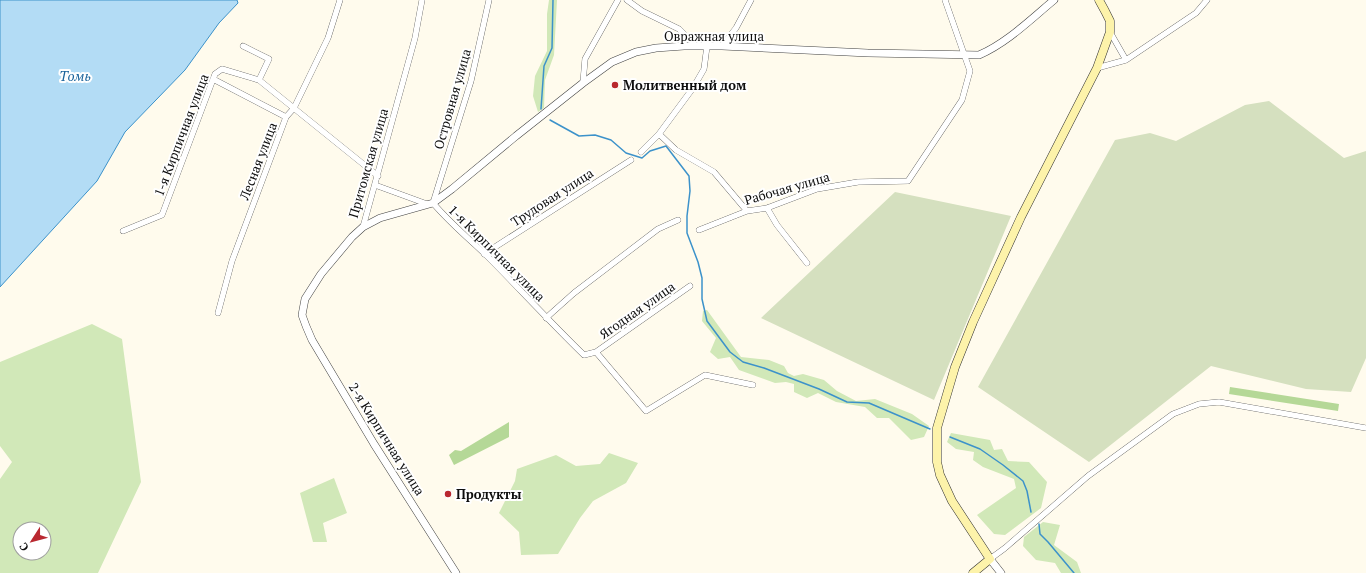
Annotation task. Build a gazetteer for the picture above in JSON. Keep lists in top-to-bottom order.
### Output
{
  "streets": {
    "street": [
      "Овражная улица",
      "Островная улица",
      "1-я Кирпичная улица",
      "Лесная улица",
      "Притомская улица",
      "Рабочая улица",
      "Трудовая улица",
      "Ягодная улица",
      "2-я Кирпичная улица"
    ]
  },
  "crossings": [
    ["Овражная улица", "Островная улица"],
    ["Овражная улица", "1-я Кирпичная улица"],
    ["Овражная улица", "Притомская улица"],
    ["Овражная улица", "Рабочая улица"],
    ["Островная улица", "1-я Кирпичная улица"],
    ["1-я Кирпичная улица", "Лесная улица"],
    ["1-я Кирпичная улица", "Притомская улица"],
    ["1-я Кирпичная улица", "Трудовая улица"],
    ["1-я Кирпичная улица", "Ягодная улица"],
    ["Притомская улица", "2-я Кирпичная улица"]
  ],
  "water": ["Томь"],
  "places": ["Молитвенный дом", "Продукты"],
  "north": "bottom left"
}
